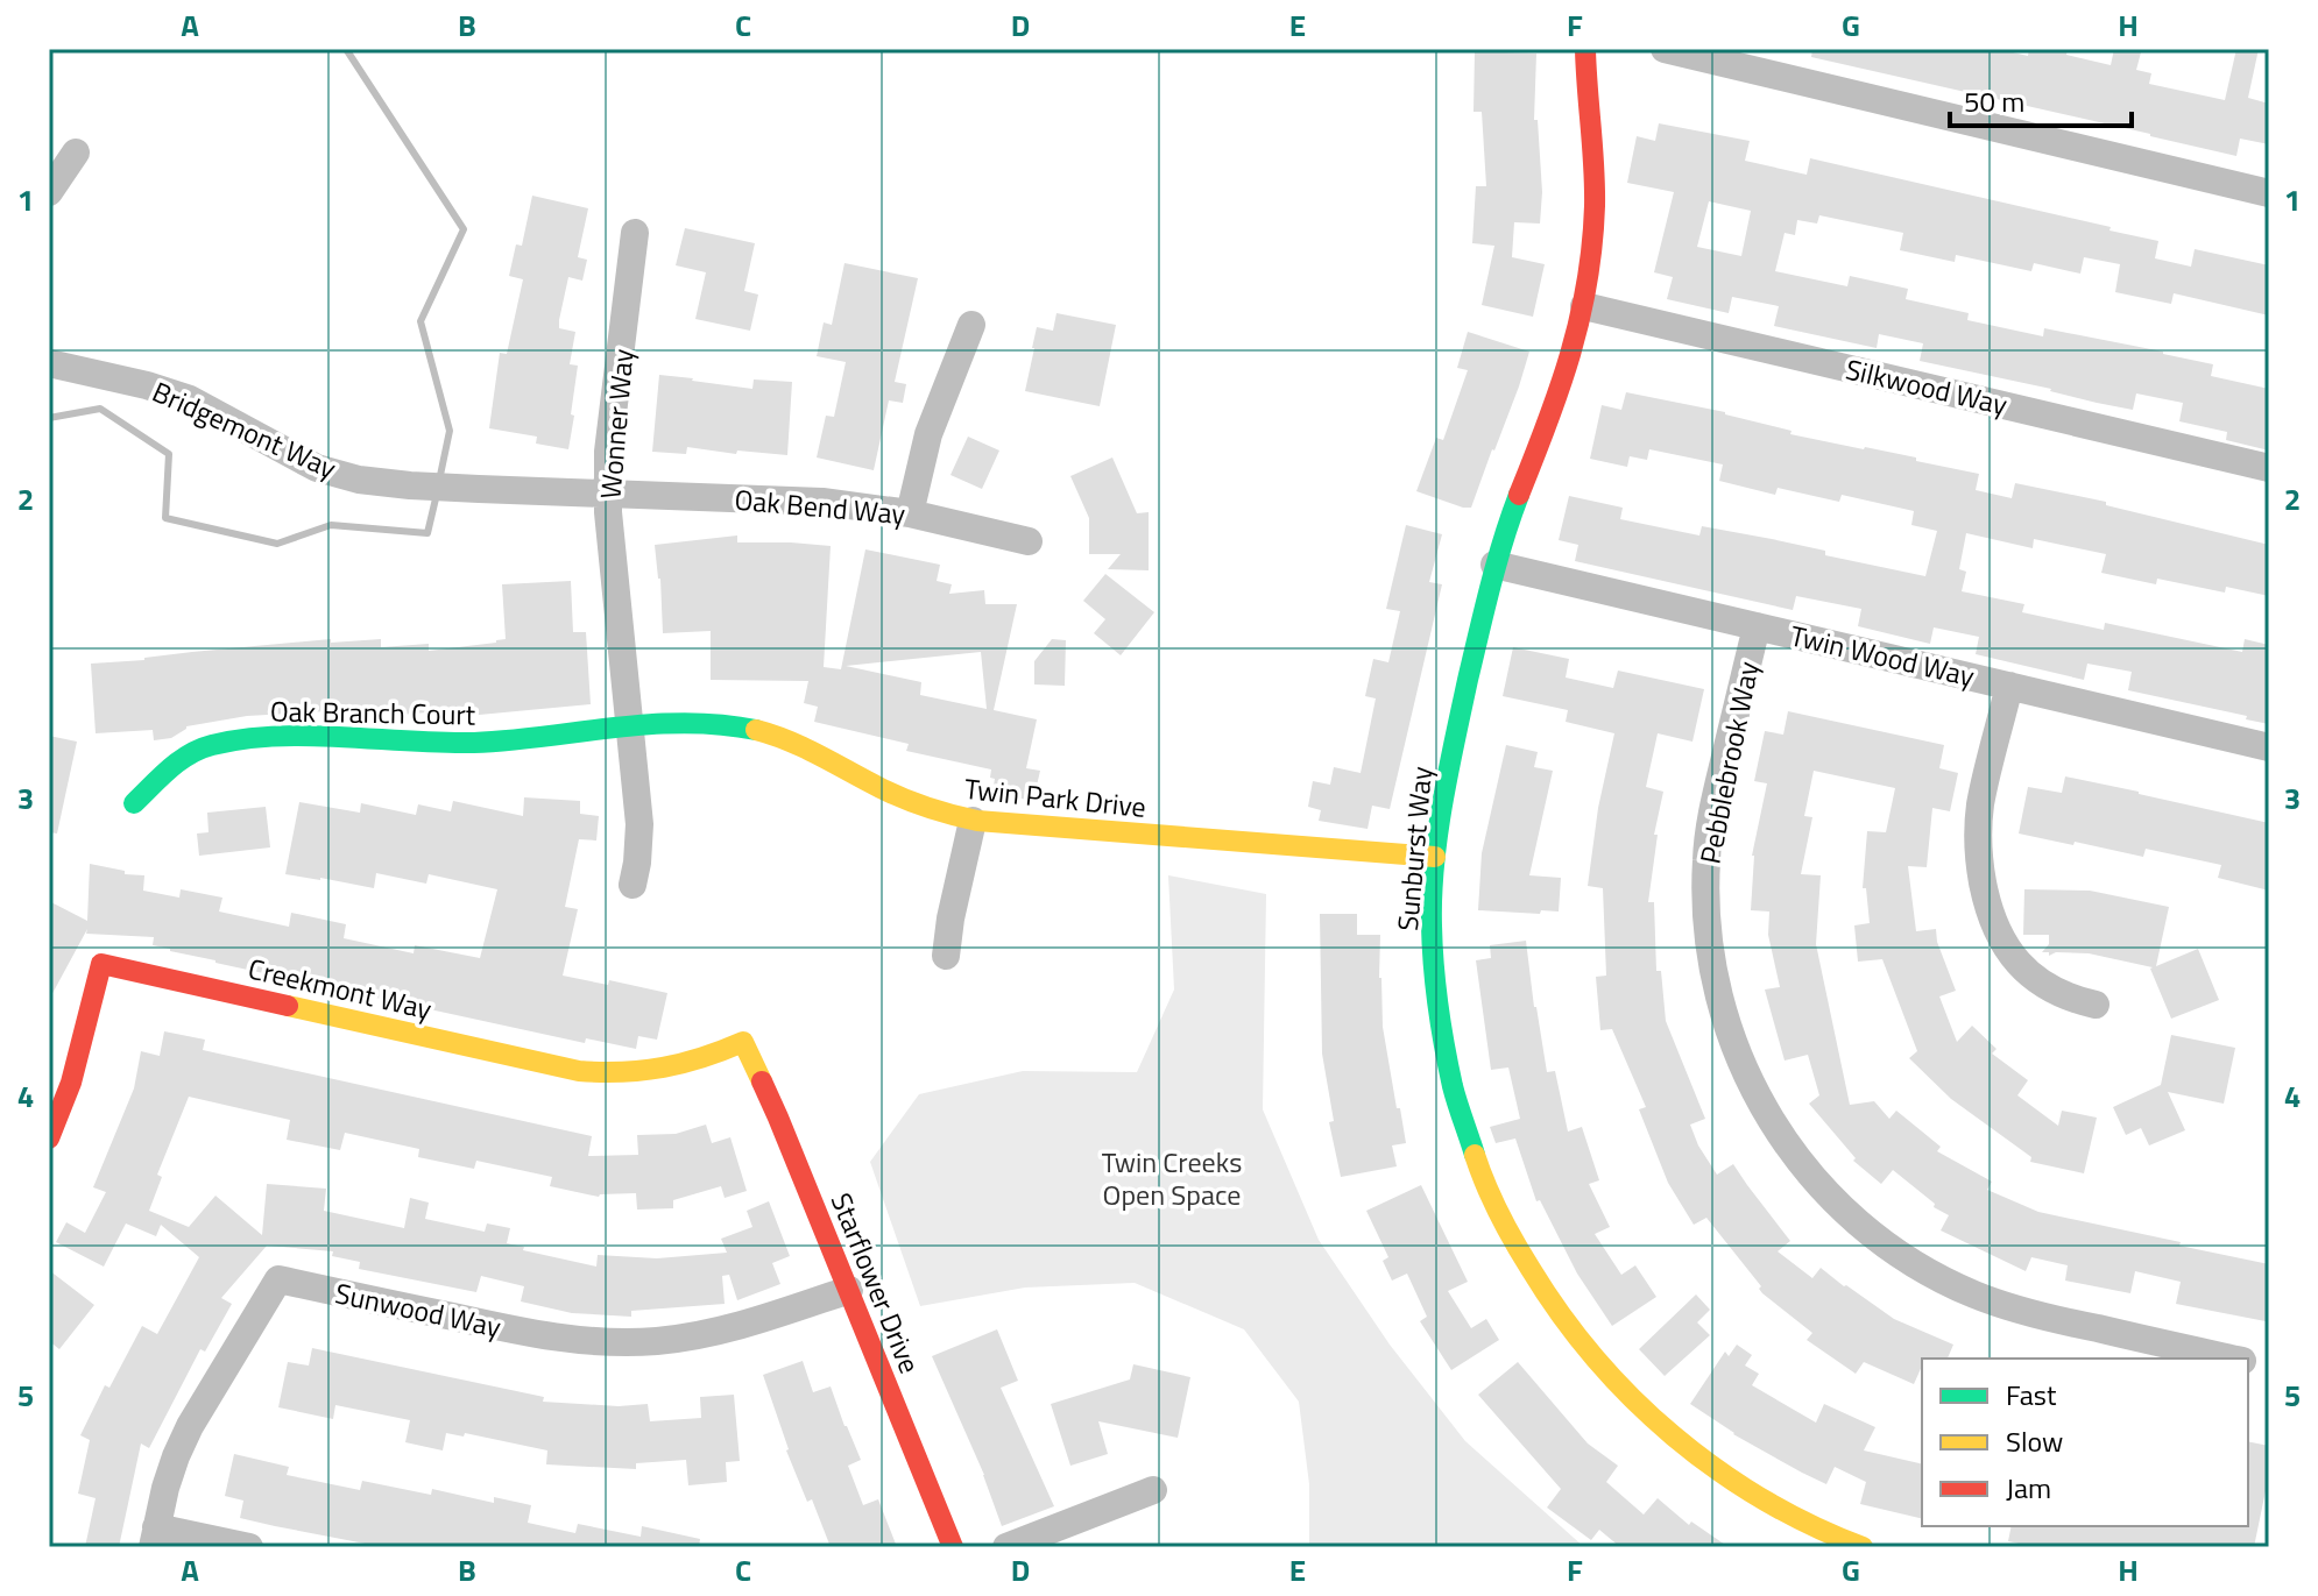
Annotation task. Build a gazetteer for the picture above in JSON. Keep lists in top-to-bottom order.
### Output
{
  "streets": {
    "street": [
      "Silkwood Way",
      "Wonner Way",
      "Bridgemont Way",
      "Oak Bend Way",
      "Twin Wood Way",
      "Oak Branch Court",
      "Pebblebrook Way",
      "Twin Park Drive",
      "Sunburst Way",
      "Creekmont Way",
      "Starflower Drive",
      "Sunwood Way"
    ]
  },
  "crossings": [
    ["Silkwood Way", "Sunburst Way"],
    ["Wonner Way", "Bridgemont Way"],
    ["Wonner Way", "Oak Bend Way"],
    ["Wonner Way", "Oak Branch Court"],
    ["Wonner Way", "Twin Park Drive"],
    ["Bridgemont Way", "Oak Bend Way"],
    ["Twin Wood Way", "Pebblebrook Way"],
    ["Twin Wood Way", "Sunburst Way"],
    ["Oak Branch Court", "Twin Park Drive"],
    ["Twin Park Drive", "Sunburst Way"],
    ["Creekmont Way", "Starflower Drive"],
    ["Starflower Drive", "Sunwood Way"]
  ],
  "parks": ["Twin Creeks Open Space"],
  "legend": ["Fast", "Slow", "Jam"],
  "scale_bar": "50 m",
  "grid": {
    "columns": [
      "A",
      "B",
      "C",
      "D",
      "E",
      "F",
      "G",
      "H"
    ],
    "rows": [
      "1",
      "2",
      "3",
      "4",
      "5"
    ]
  }
}
